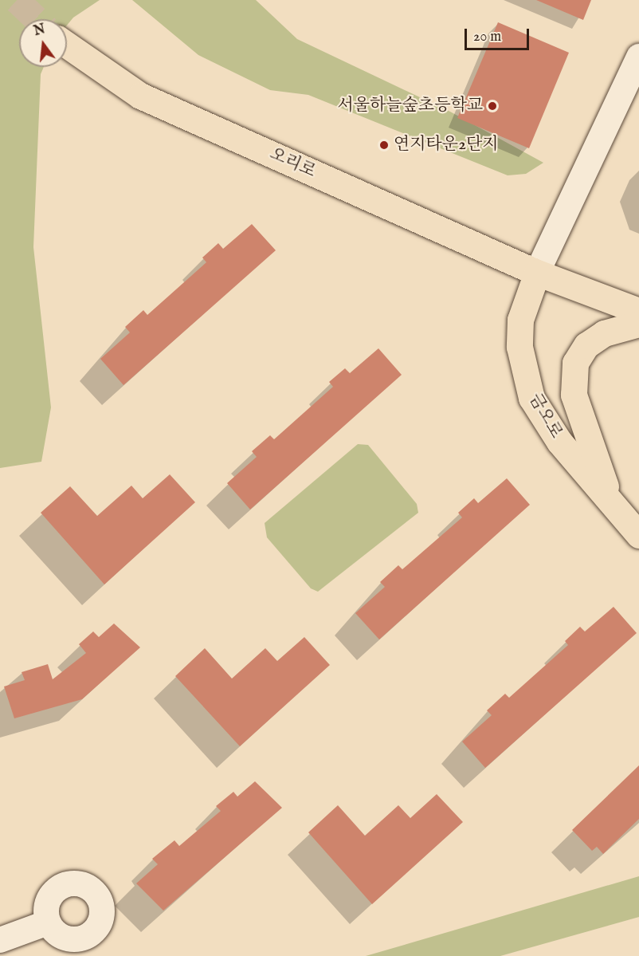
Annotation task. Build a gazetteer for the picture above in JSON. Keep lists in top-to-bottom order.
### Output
{
  "streets": {
    "main road": ["오리로", "금오로"]
  },
  "crossings": [
    ["오리로", "금오로"]
  ],
  "places": ["서울하늘숲초등학교", "연지타운2단지"],
  "scale_bar": "20 m",
  "north": "top"
}
